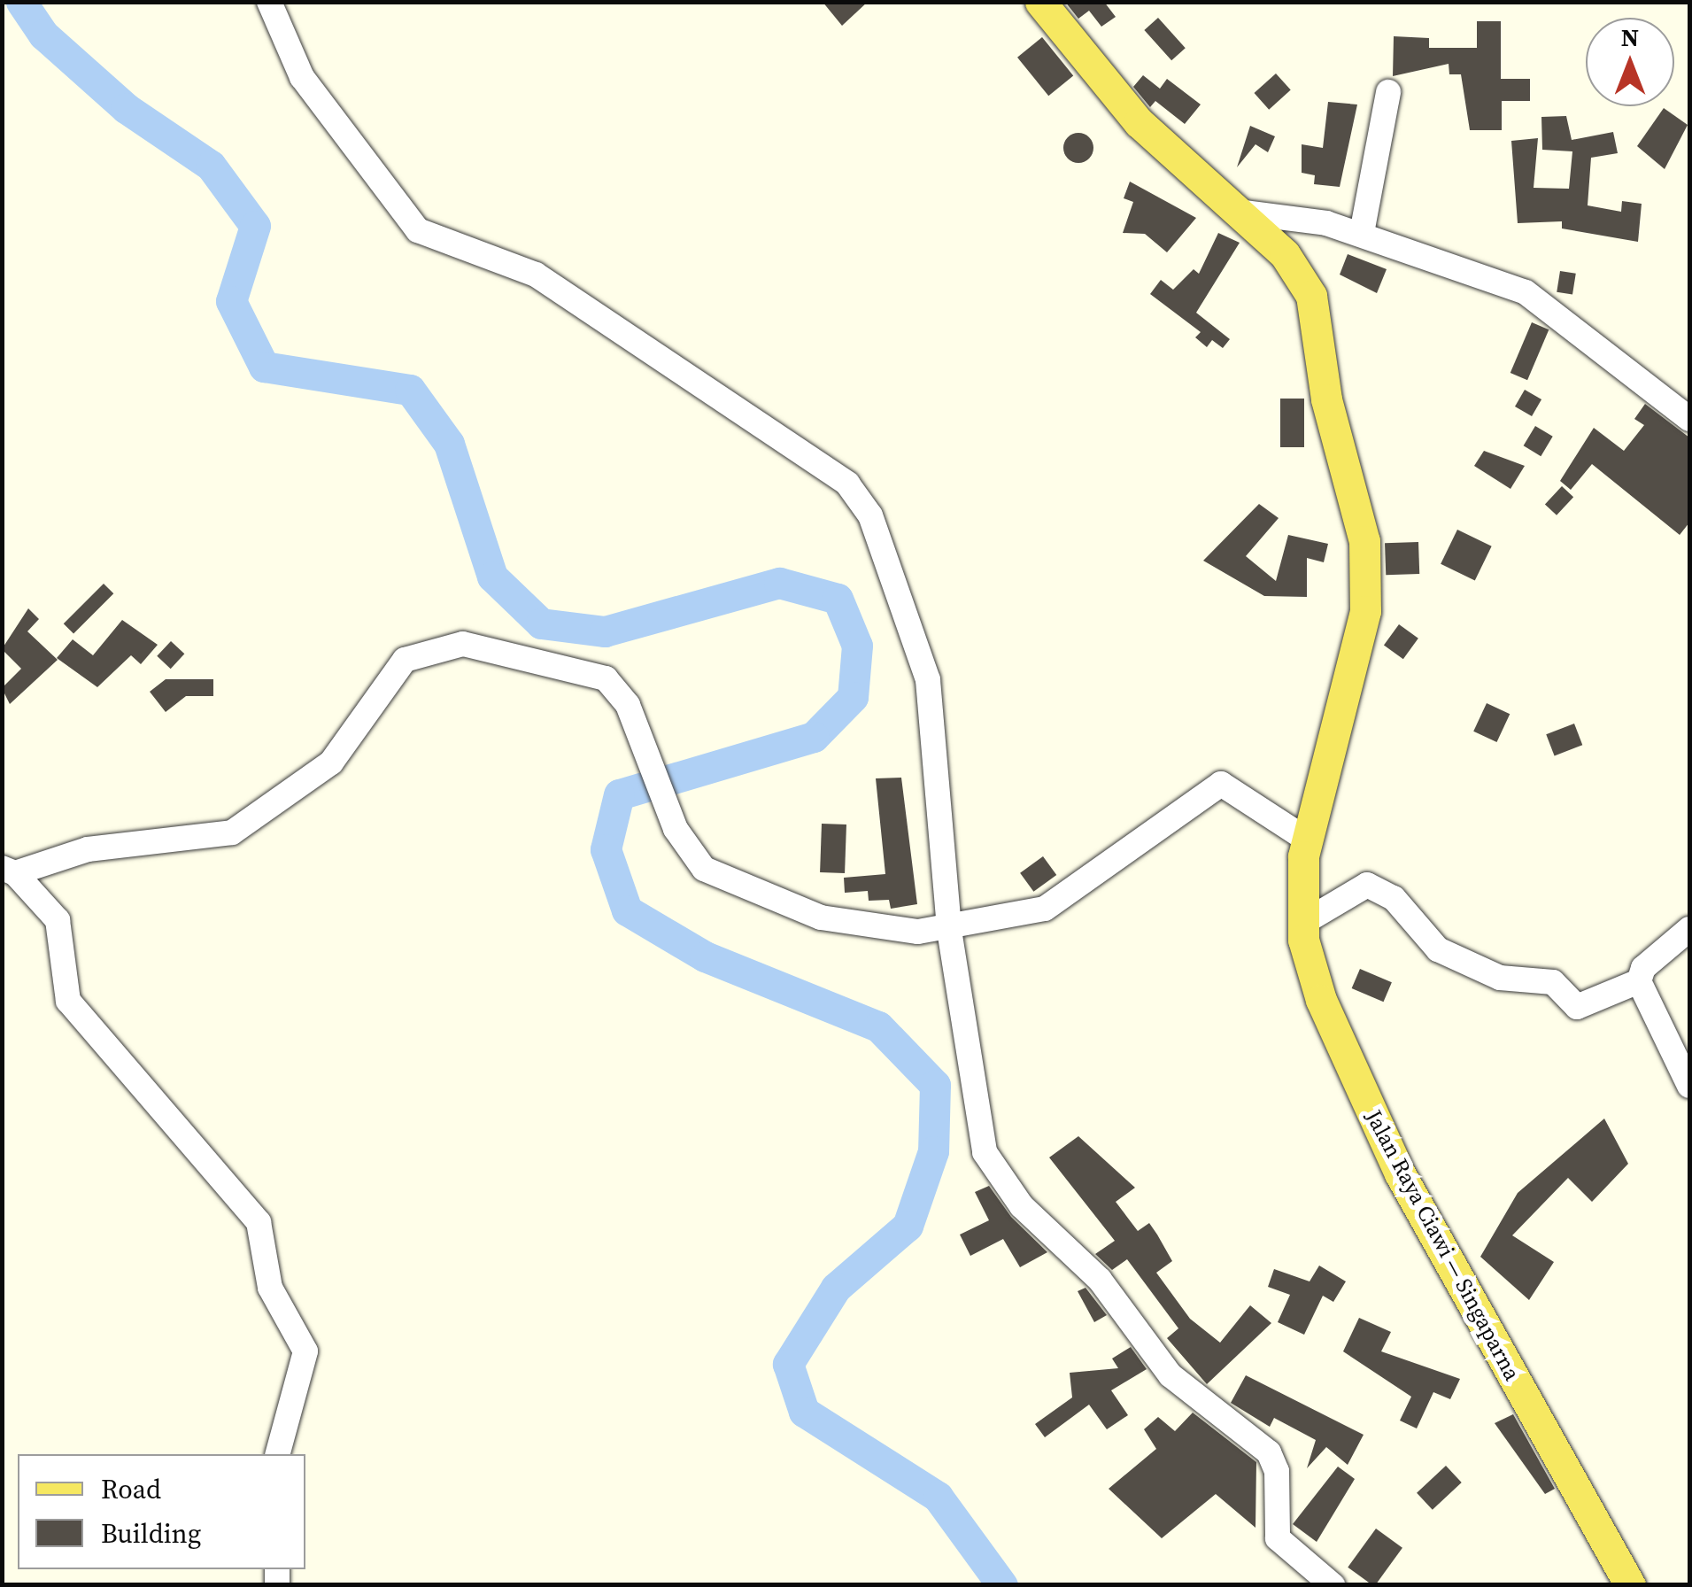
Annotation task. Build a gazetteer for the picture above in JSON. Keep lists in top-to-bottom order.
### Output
{
  "streets": {
    "main road": ["Jalan Raya Ciawi — Singaparna"]
  },
  "legend": ["Road", "Building"],
  "north": "top"
}
